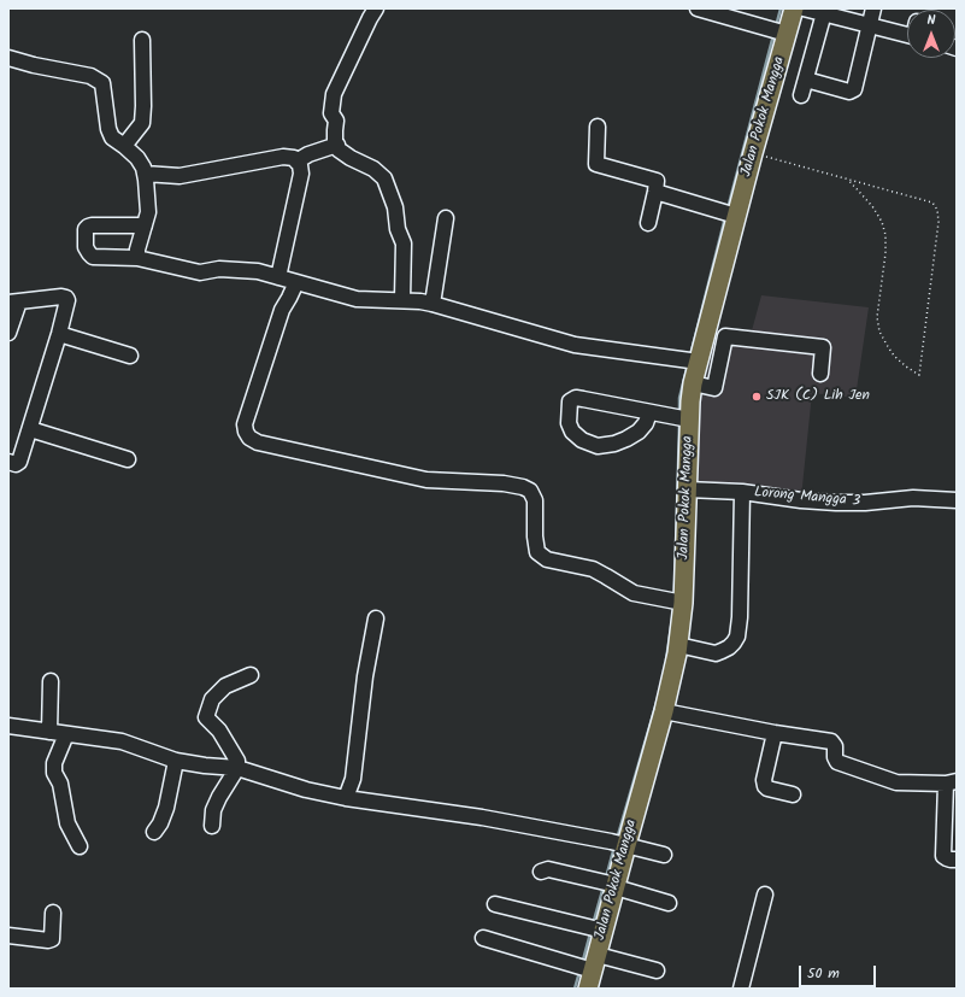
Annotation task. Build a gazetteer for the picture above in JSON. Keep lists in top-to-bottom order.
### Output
{
  "streets": {
    "main road": ["Jalan Pokok Mangga"],
    "street": ["Lorong Mangga 3"]
  },
  "crossings": [
    ["Jalan Pokok Mangga", "Lorong Mangga 3"]
  ],
  "places": ["SJK (C) Lih Jen"],
  "scale_bar": "50 m",
  "north": "top"
}
